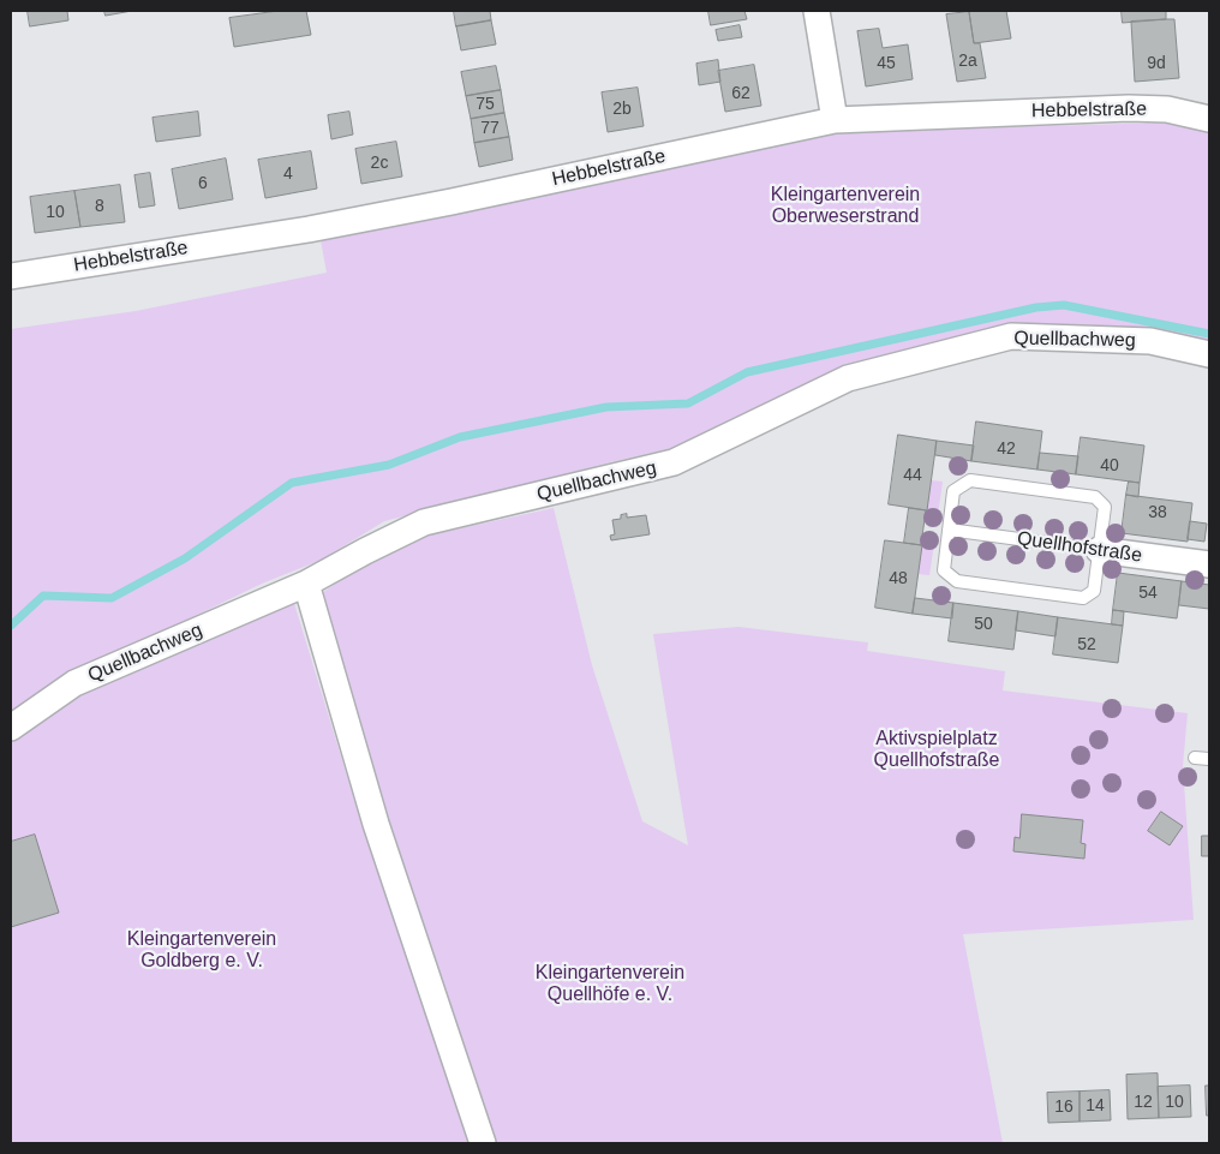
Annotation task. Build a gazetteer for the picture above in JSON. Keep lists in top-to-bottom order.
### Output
{
  "streets": {
    "street": ["Hebbelstraße", "Quellbachweg", "Quellhofstraße"]
  },
  "parks": [
    "Kleingartenverein Oberweserstrand",
    "Aktivspielplatz Quellhofstraße",
    "Kleingartenverein Goldberg e. V.",
    "Kleingartenverein Quellhöfe e. V."
  ],
  "house_numbers": [
    "2a",
    "45",
    "9d",
    "62",
    "75",
    "2b",
    "77",
    "2c",
    "4",
    "6",
    "8",
    "10",
    "42",
    "40",
    "44",
    "38",
    "48",
    "54",
    "50",
    "52",
    "12",
    "10",
    "14",
    "16"
  ]
}
